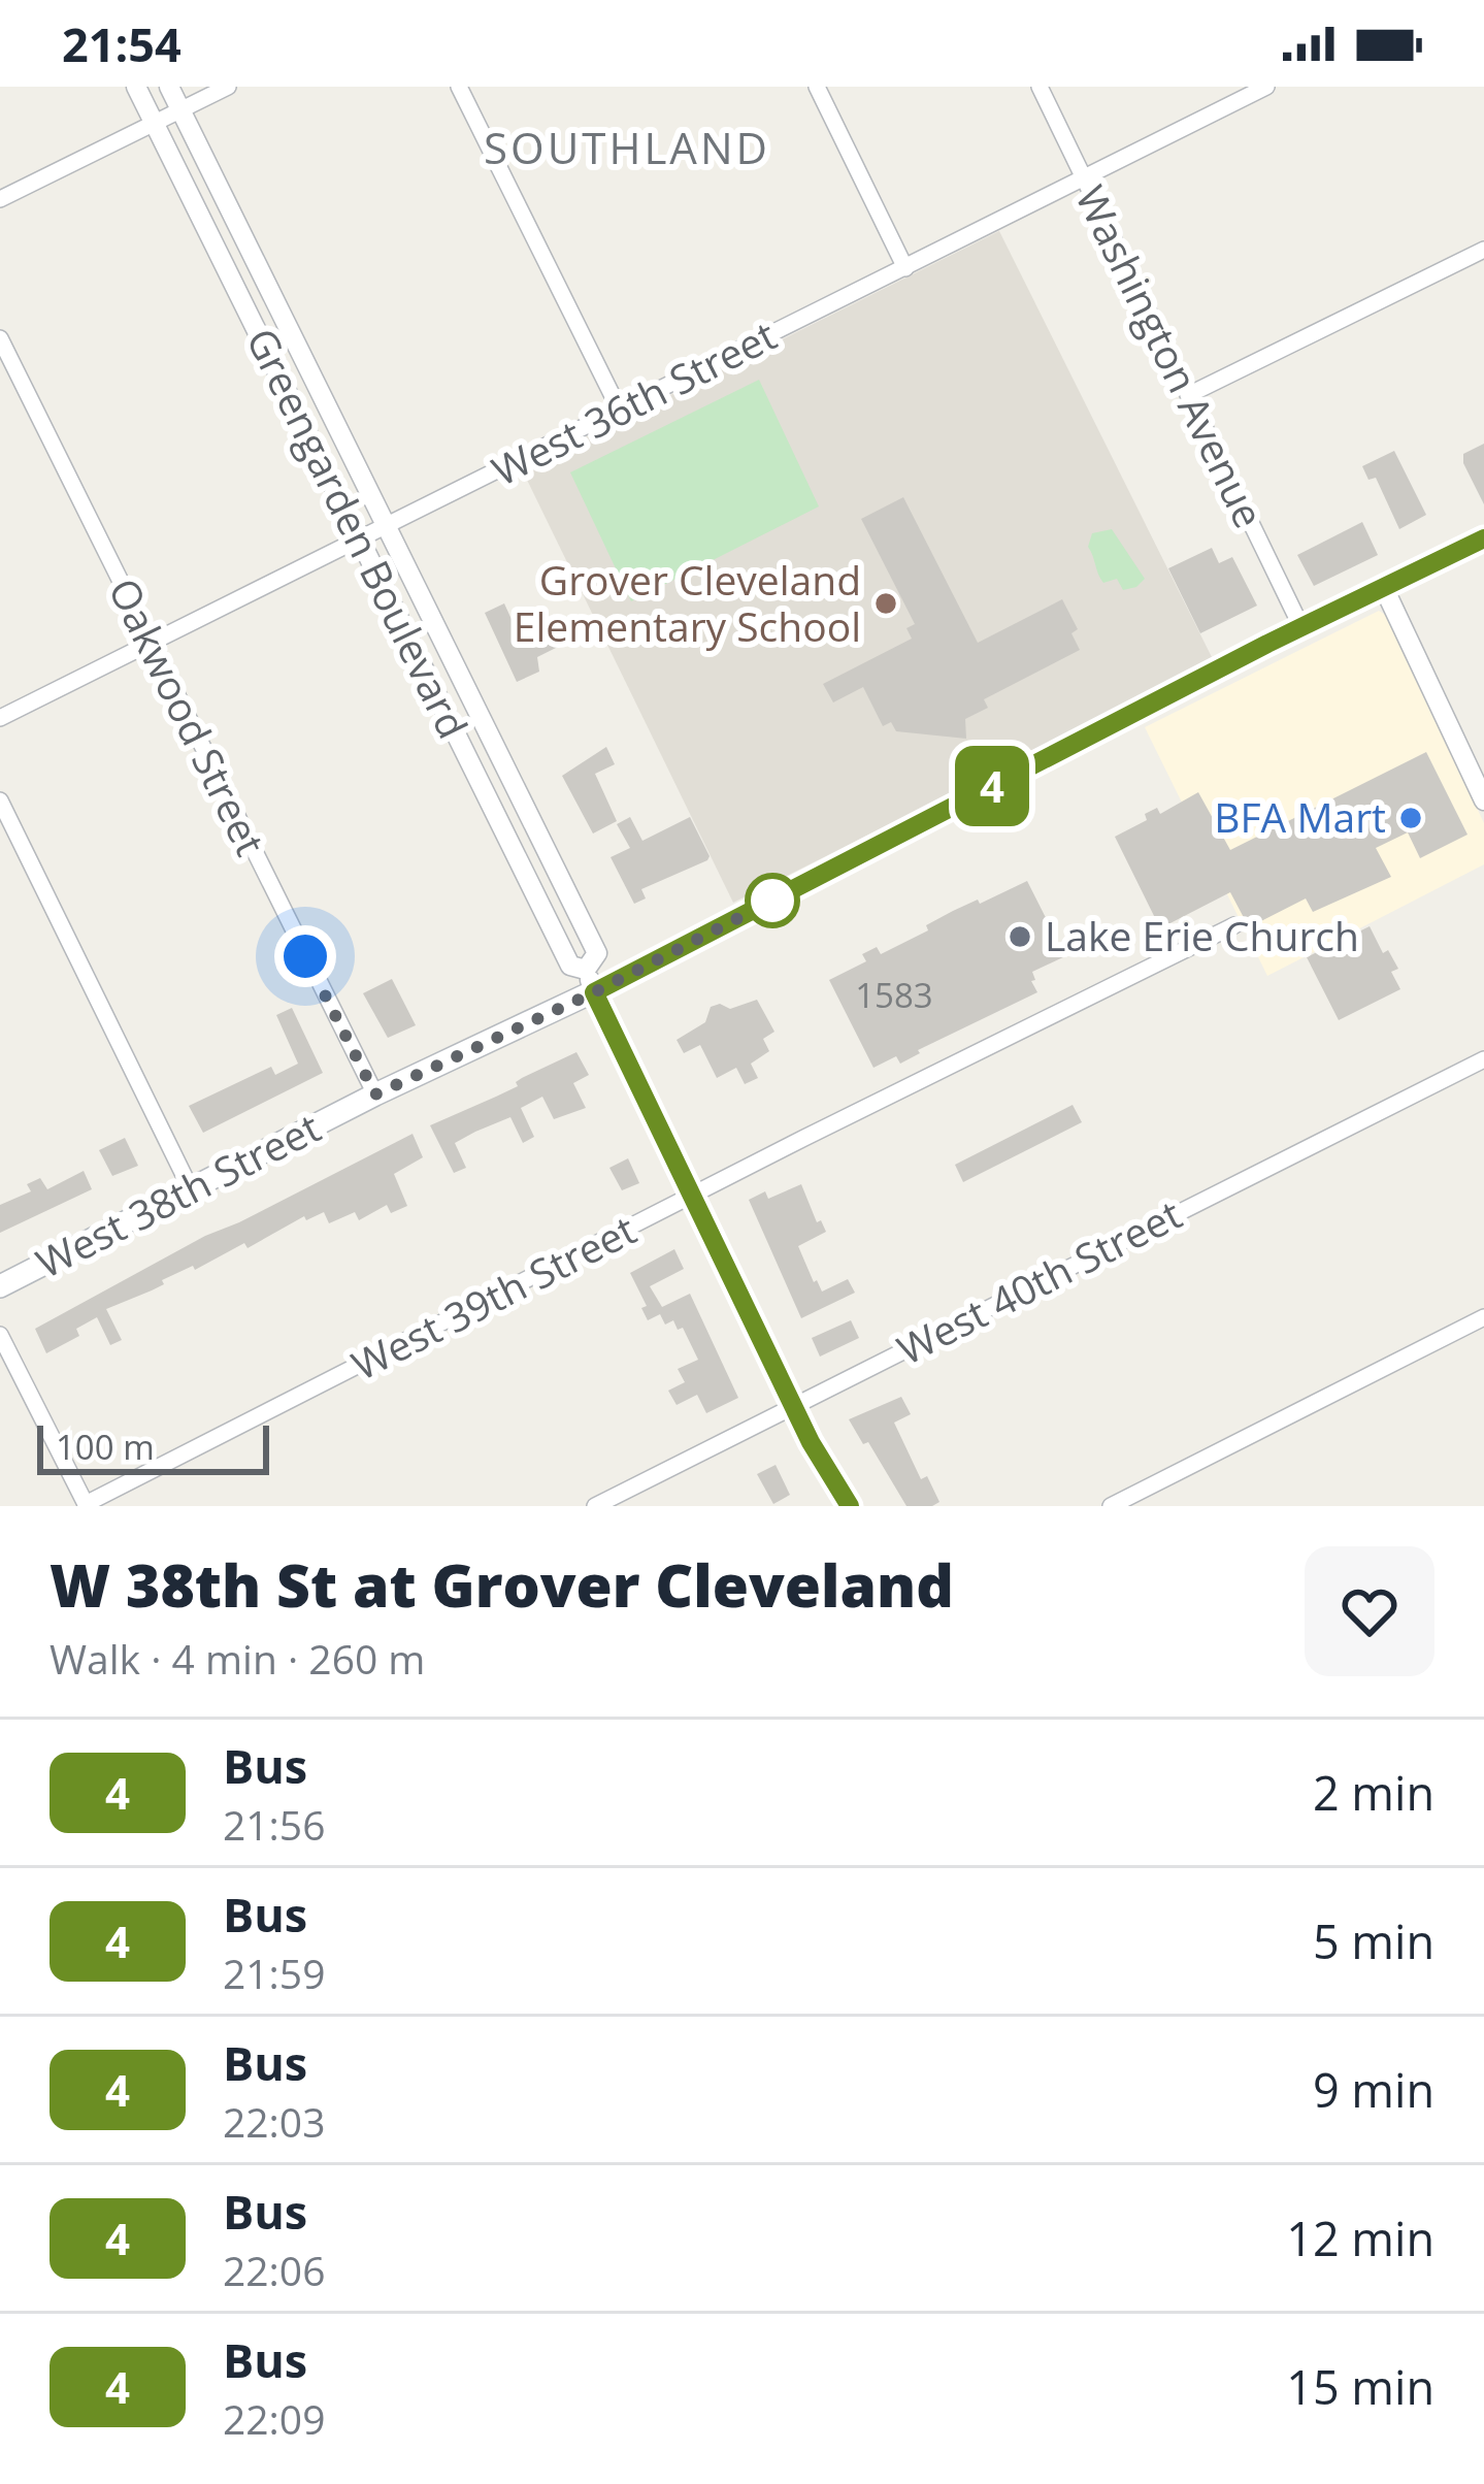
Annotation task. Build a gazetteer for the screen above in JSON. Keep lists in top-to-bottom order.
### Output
{
  "streets": {
    "main road": ["West 38th Street"],
    "street": [
      "Washington Avenue",
      "West 36th Street",
      "Greengarden Boulevard",
      "Oakwood Street",
      "West 40th Street",
      "West 39th Street"
    ]
  },
  "crossings": [
    ["Washington Avenue", "West 36th Street"],
    ["Washington Avenue", "West 38th Street"],
    ["West 36th Street", "Greengarden Boulevard"],
    ["West 36th Street", "Oakwood Street"],
    ["Greengarden Boulevard", "West 38th Street"],
    ["Greengarden Boulevard", "West 40th Street"],
    ["Greengarden Boulevard", "West 39th Street"],
    ["Oakwood Street", "West 38th Street"]
  ],
  "districts": ["SOUTHLAND"],
  "places": ["Grover Cleveland Elementary School", "BFA Mart", "Lake Erie Church"],
  "lines": ["bus line 4"],
  "house_numbers": ["1583"],
  "scale_bar": "100 m",
  "page": {
    "status": "21:54",
    "on_map": "4",
    "scale": "100 m",
    "heading": ["W 38th St at Grover Cleveland", "Walk · 4 min · 260 m"],
    "list": [
      {
        "mark": "4",
        "name": "Bus",
        "note": "21:56",
        "value": "2 min"
      },
      {
        "mark": "4",
        "name": "Bus",
        "note": "21:59",
        "value": "5 min"
      },
      {
        "mark": "4",
        "name": "Bus",
        "note": "22:03",
        "value": "9 min"
      },
      {
        "mark": "4",
        "name": "Bus",
        "note": "22:06",
        "value": "12 min"
      },
      {
        "mark": "4",
        "name": "Bus",
        "note": "22:09",
        "value": "15 min"
      }
    ]
  }
}
